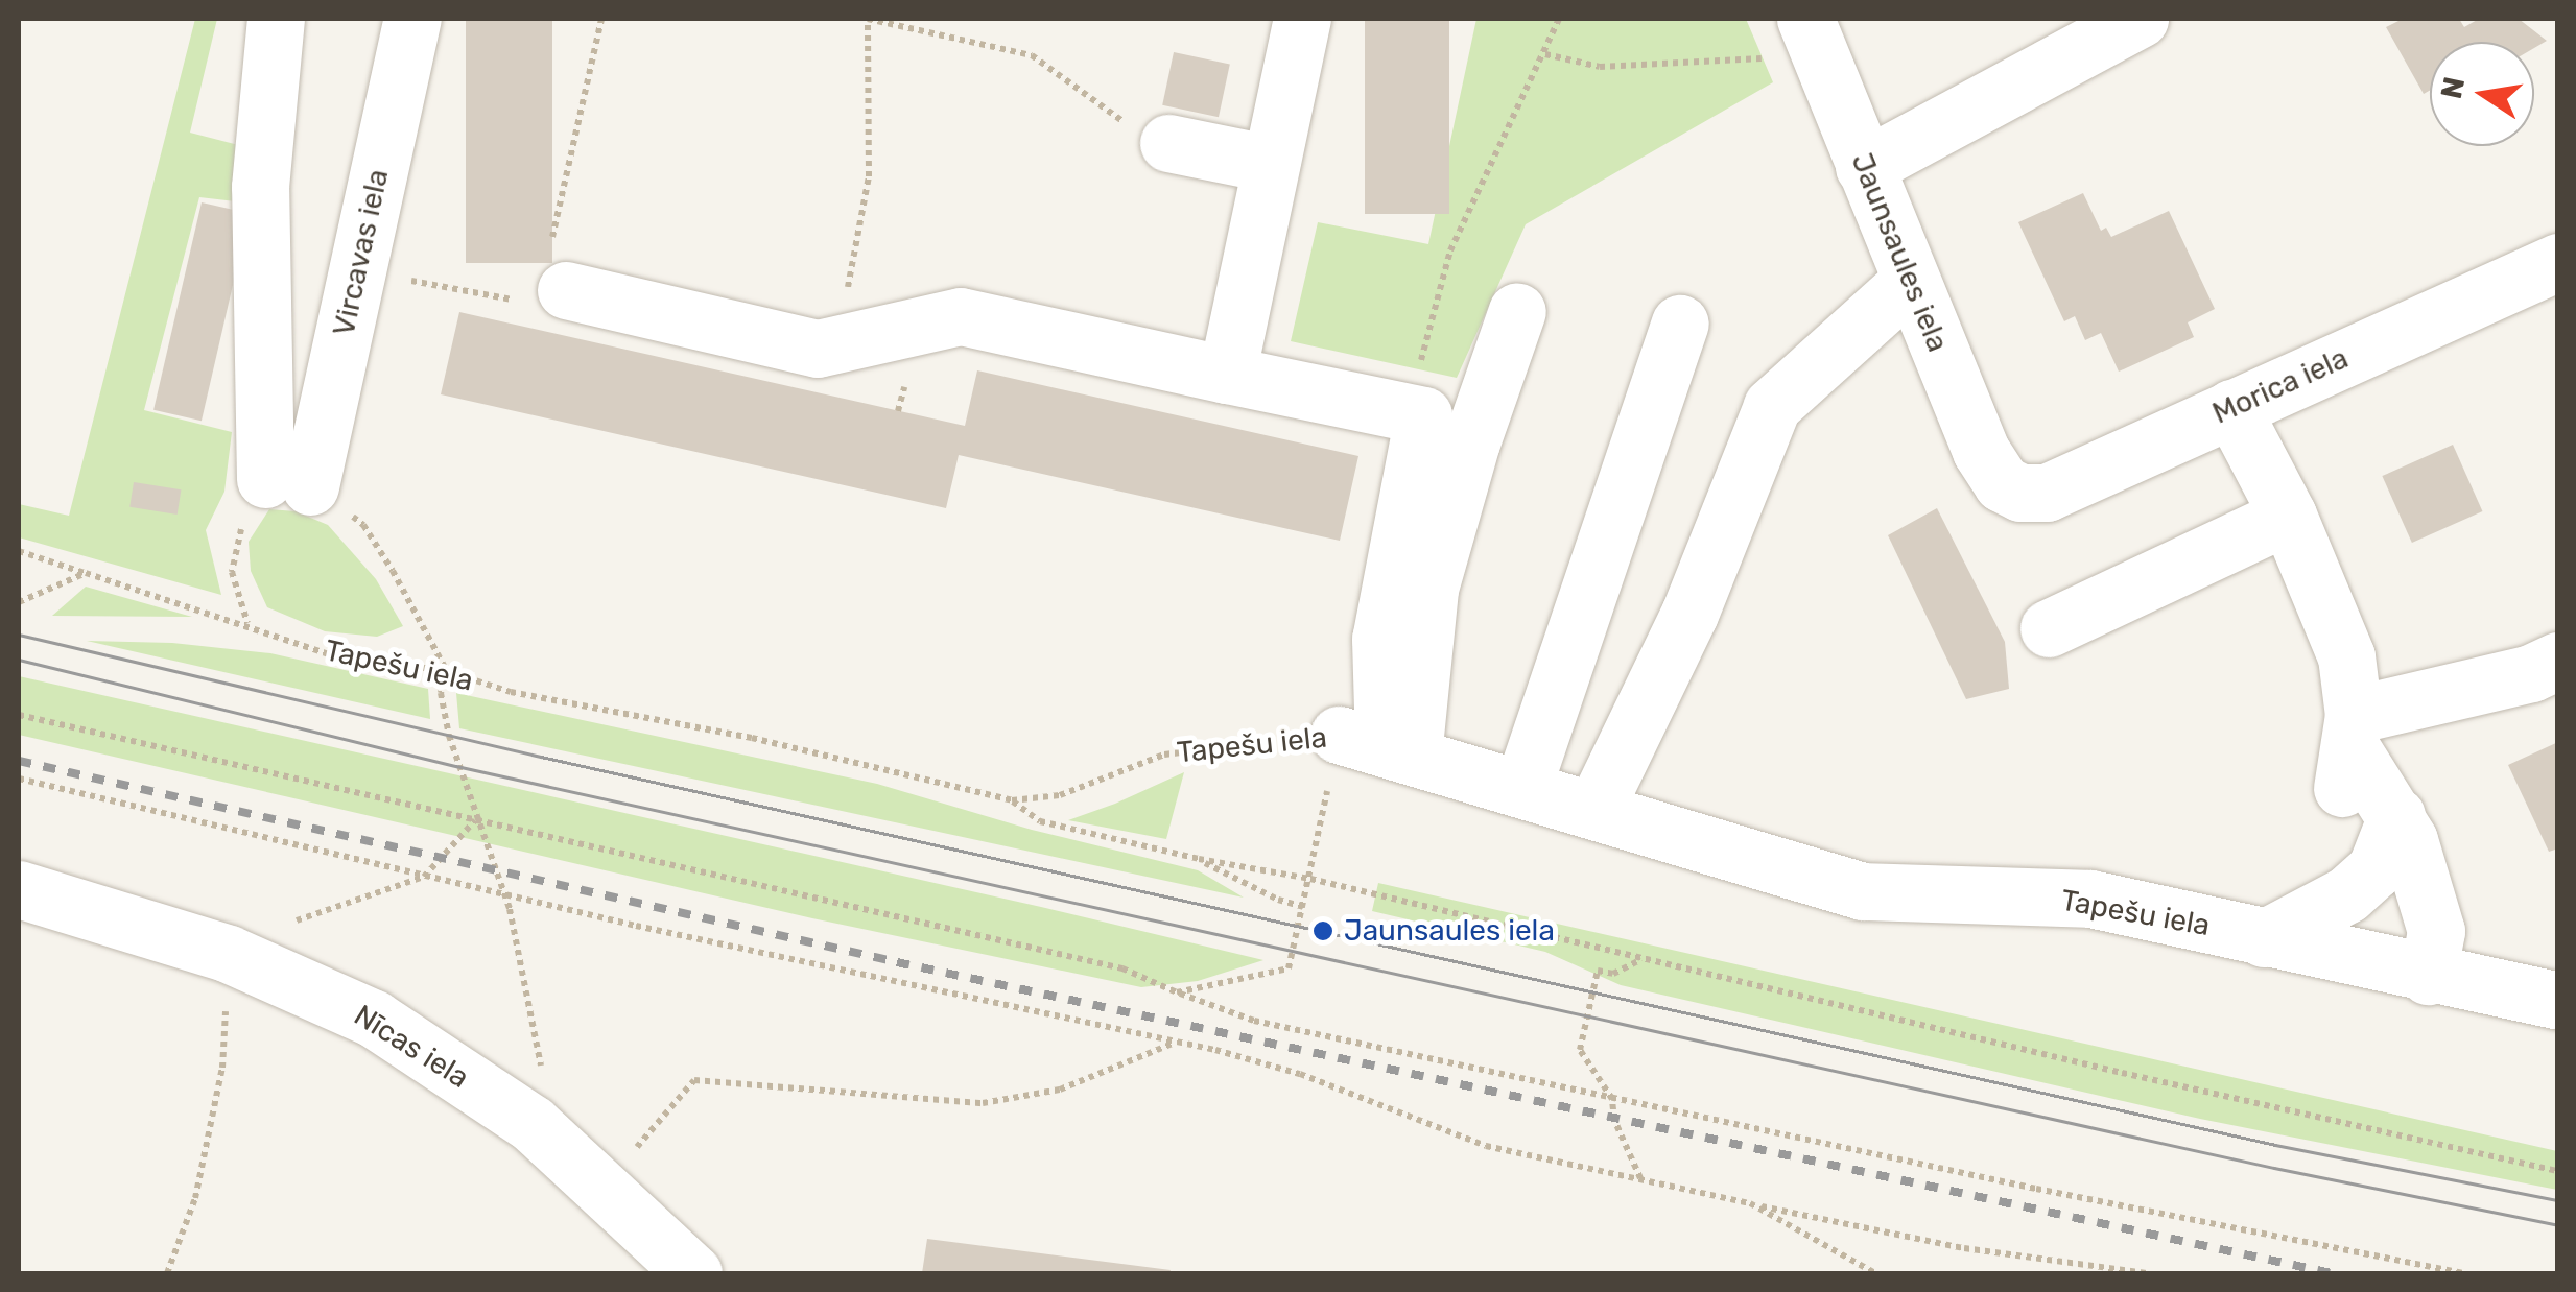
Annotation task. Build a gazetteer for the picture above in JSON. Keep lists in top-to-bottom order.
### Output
{
  "streets": {
    "street": [
      "Vircavas iela",
      "Jaunsaules iela",
      "Morica iela",
      "Tapešu iela",
      "Nīcas iela"
    ]
  },
  "crossings": [
    ["Jaunsaules iela", "Morica iela"]
  ],
  "places": ["Jaunsaules iela"],
  "north": "left"
}
